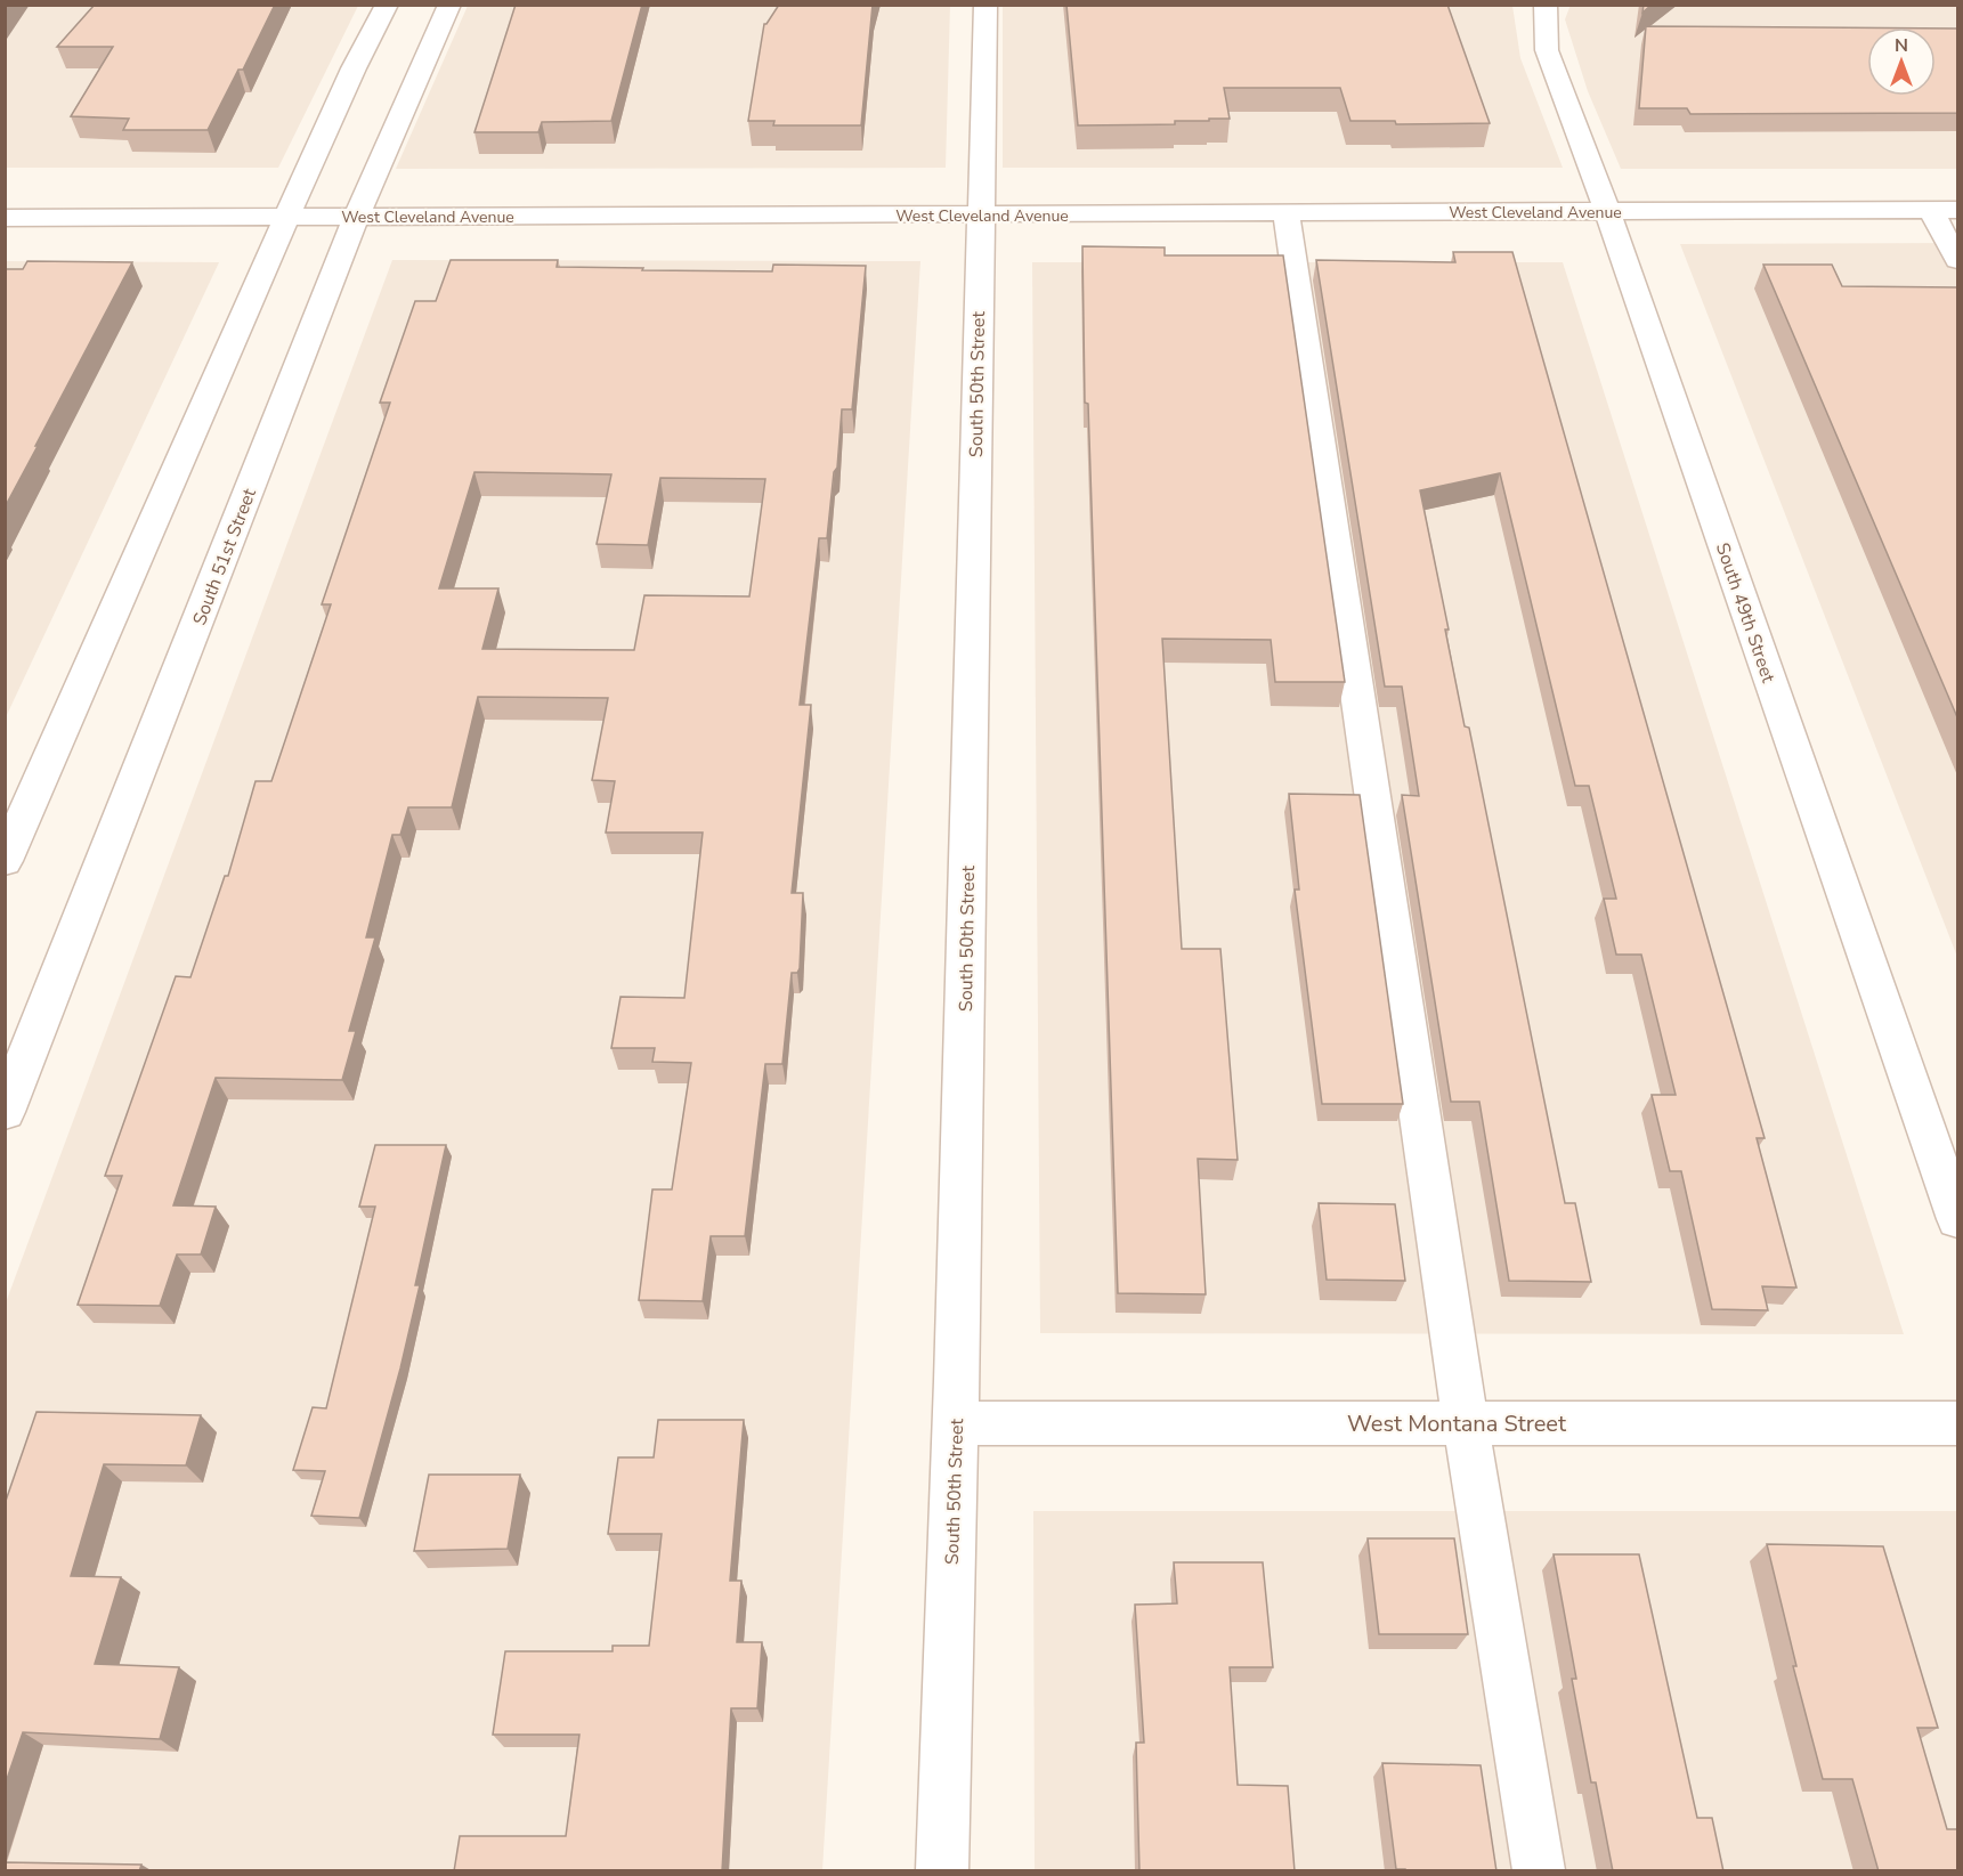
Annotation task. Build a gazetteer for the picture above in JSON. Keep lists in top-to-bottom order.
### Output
{
  "streets": {
    "street": [
      "West Cleveland Avenue",
      "South 50th Street",
      "South 51st Street",
      "South 49th Street",
      "West Montana Street"
    ]
  },
  "crossings": [
    ["West Cleveland Avenue", "South 50th Street"],
    ["West Cleveland Avenue", "South 51st Street"],
    ["West Cleveland Avenue", "South 49th Street"],
    ["South 50th Street", "West Montana Street"]
  ],
  "north": "top"
}
